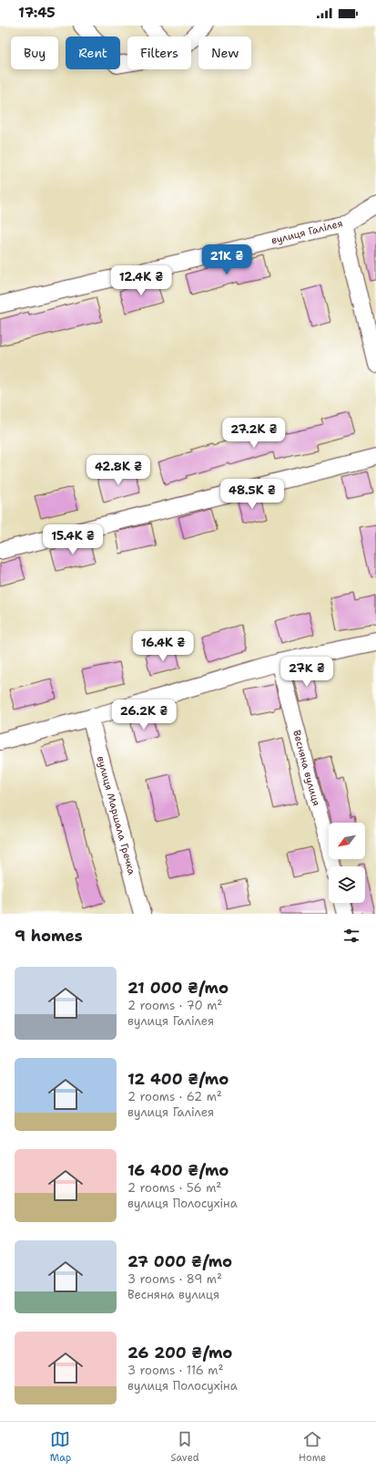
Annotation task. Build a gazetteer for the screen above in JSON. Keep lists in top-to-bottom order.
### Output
{
  "streets": {
    "street": ["вулиця Галілея", "Весняна вулиця", "вулиця Маршала Гречка"]
  },
  "north": "bottom left",
  "page": {
    "status": "17:45",
    "chip": [
      "Buy",
      "Rent",
      "Filters",
      "New"
    ],
    "price": [
      "21K ₴",
      "12.4K ₴",
      "27.2K ₴",
      "42.8K ₴",
      "48.5K ₴",
      "15.4K ₴",
      "16.4K ₴",
      "27K ₴",
      "26.2K ₴"
    ],
    "heading": "9 homes",
    "list": [
      {
        "name": "21 000 ₴/mo",
        "note": "2 rooms · 70 m² · вулиця Галілея"
      },
      {
        "name": "12 400 ₴/mo",
        "note": "2 rooms · 62 m² · вулиця Галілея"
      },
      {
        "name": "16 400 ₴/mo",
        "note": "2 rooms · 56 m² · вулиця Полосухіна"
      },
      {
        "name": "27 000 ₴/mo",
        "note": "3 rooms · 89 m² · Весняна вулиця"
      },
      {
        "name": "26 200 ₴/mo",
        "note": "3 rooms · 116 m² · вулиця Полосухіна"
      }
    ],
    "tabs": ["Map", "Saved", "Home"]
  }
}
